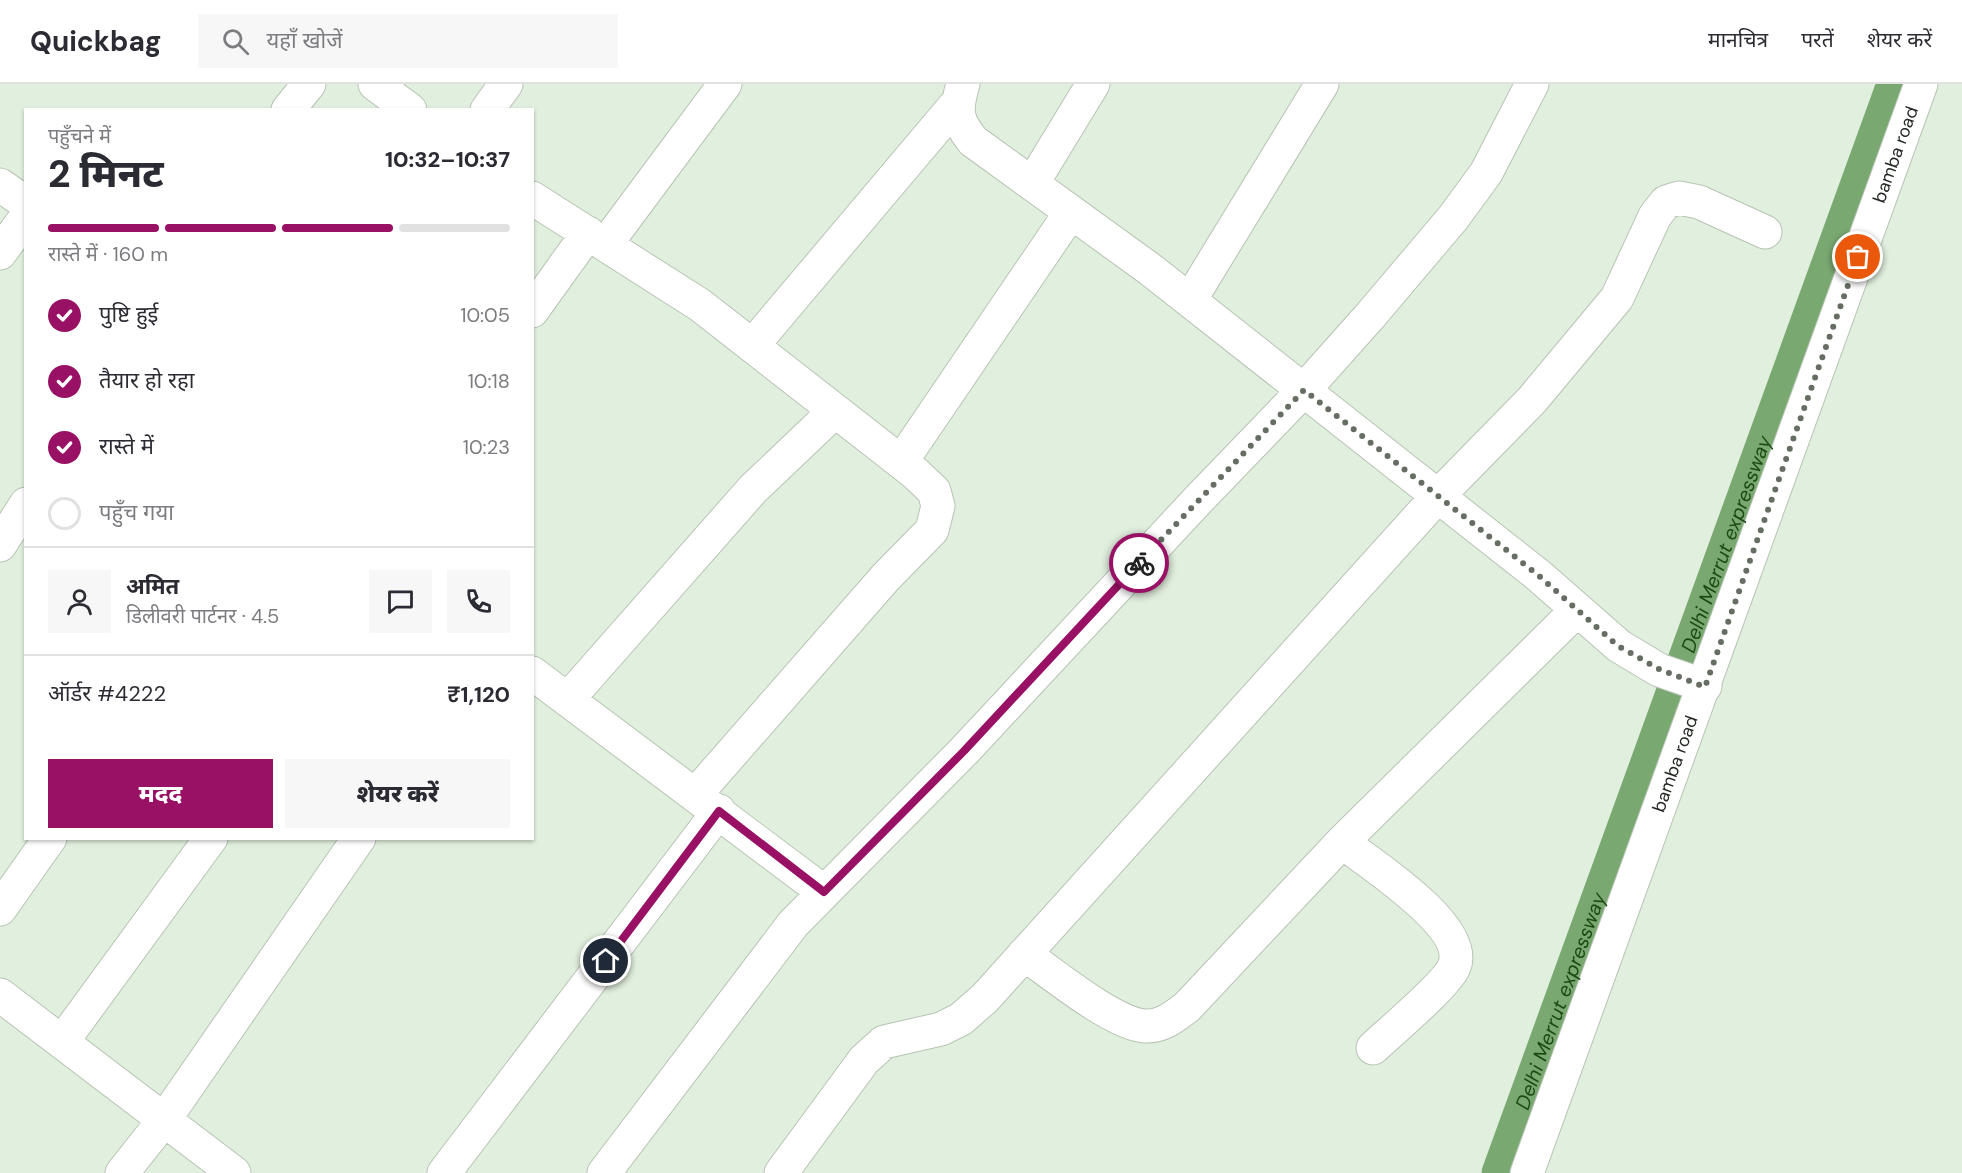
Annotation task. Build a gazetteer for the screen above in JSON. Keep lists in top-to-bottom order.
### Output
{
  "streets": {
    "street": ["bamba road"]
  },
  "water": ["Delhi Merrut expressway"],
  "page": {
    "header": "Quickbag",
    "search": "यहाँ खोजें",
    "nav": ["मानचित्र", "परतें", "शेयर करें"],
    "heading": ["2 मिनट", "पहुँचने में", "10:32–10:37"],
    "panel": [
      "अमित",
      "डिलीवरी पार्टनर · 4.5",
      "ऑर्डर #4222",
      "₹1,120"
    ],
    "bar": "रास्ते में · 160 m",
    "list": [
      ["पुष्टि हुई", "10:05"],
      ["तैयार हो रहा", "10:18"],
      ["रास्ते में", "10:23"],
      "पहुँच गया"
    ],
    "buttons": ["मदद", "शेयर करें"]
  }
}
